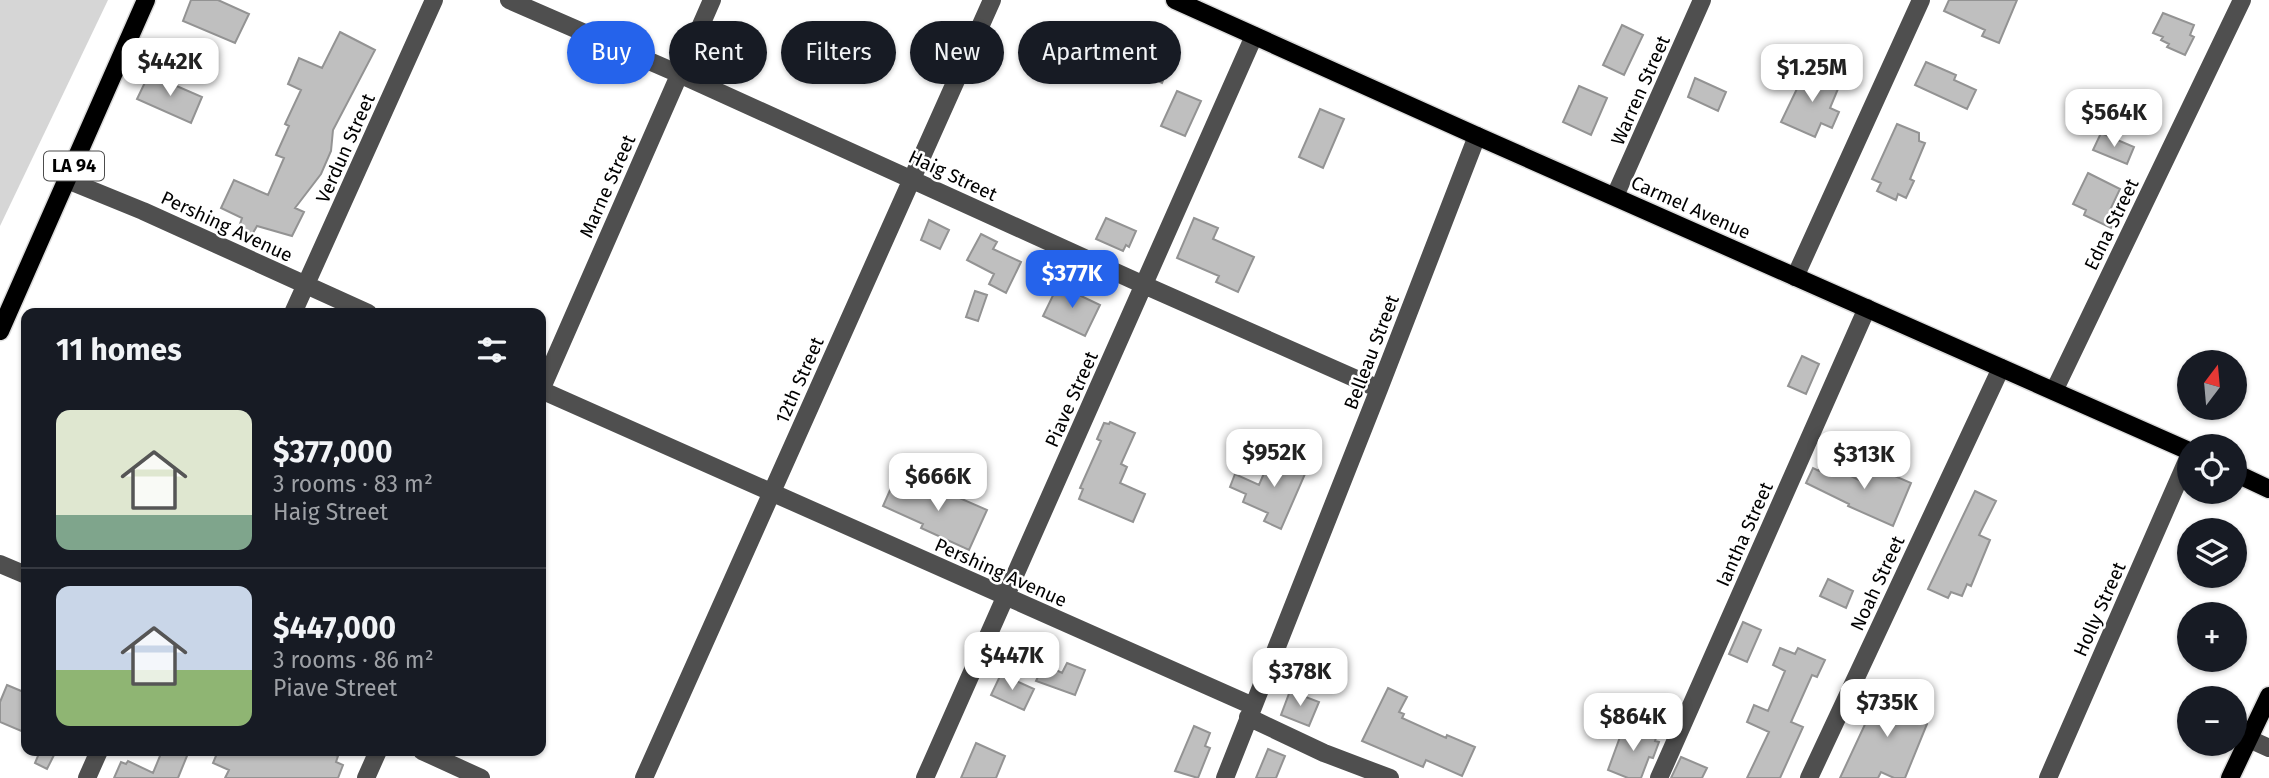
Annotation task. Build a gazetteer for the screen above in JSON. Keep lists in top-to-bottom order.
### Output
{
  "streets": {
    "main road": ["LA 94", "Carmel Avenue"],
    "street": [
      "Warren Street",
      "Verdun Street",
      "Haig Street",
      "Marne Street",
      "Edna Street",
      "Pershing Avenue",
      "Belleau Street",
      "12th Street",
      "Piave Street",
      "Iantha Street",
      "Noah Street",
      "Holly Street"
    ]
  },
  "crossings": [
    ["Warren Street", "Carmel Avenue"],
    ["Verdun Street", "Pershing Avenue"],
    ["LA 94", "Pershing Avenue"],
    ["Haig Street", "Belleau Street"],
    ["Haig Street", "12th Street"],
    ["Haig Street", "Piave Street"],
    ["Carmel Avenue", "Edna Street"],
    ["Carmel Avenue", "Belleau Street"],
    ["Carmel Avenue", "Piave Street"],
    ["Carmel Avenue", "Iantha Street"],
    ["Carmel Avenue", "Noah Street"],
    ["Pershing Avenue", "Belleau Street"],
    ["Pershing Avenue", "12th Street"],
    ["Pershing Avenue", "Piave Street"]
  ],
  "north": "top",
  "page": {
    "chip": [
      "Buy",
      "Rent",
      "Filters",
      "New",
      "Apartment"
    ],
    "price": [
      "$442K",
      "$1.25M",
      "$564K",
      "$377K",
      "$952K",
      "$313K",
      "$666K",
      "$447K",
      "$378K",
      "$735K",
      "$864K"
    ],
    "heading": "11 homes",
    "map_buttons": ["+", "−"],
    "list": [
      {
        "name": "$377,000",
        "note": "3 rooms · 83 m² · Haig Street"
      },
      {
        "name": "$447,000",
        "note": "3 rooms · 86 m² · Piave Street"
      }
    ]
  }
}
